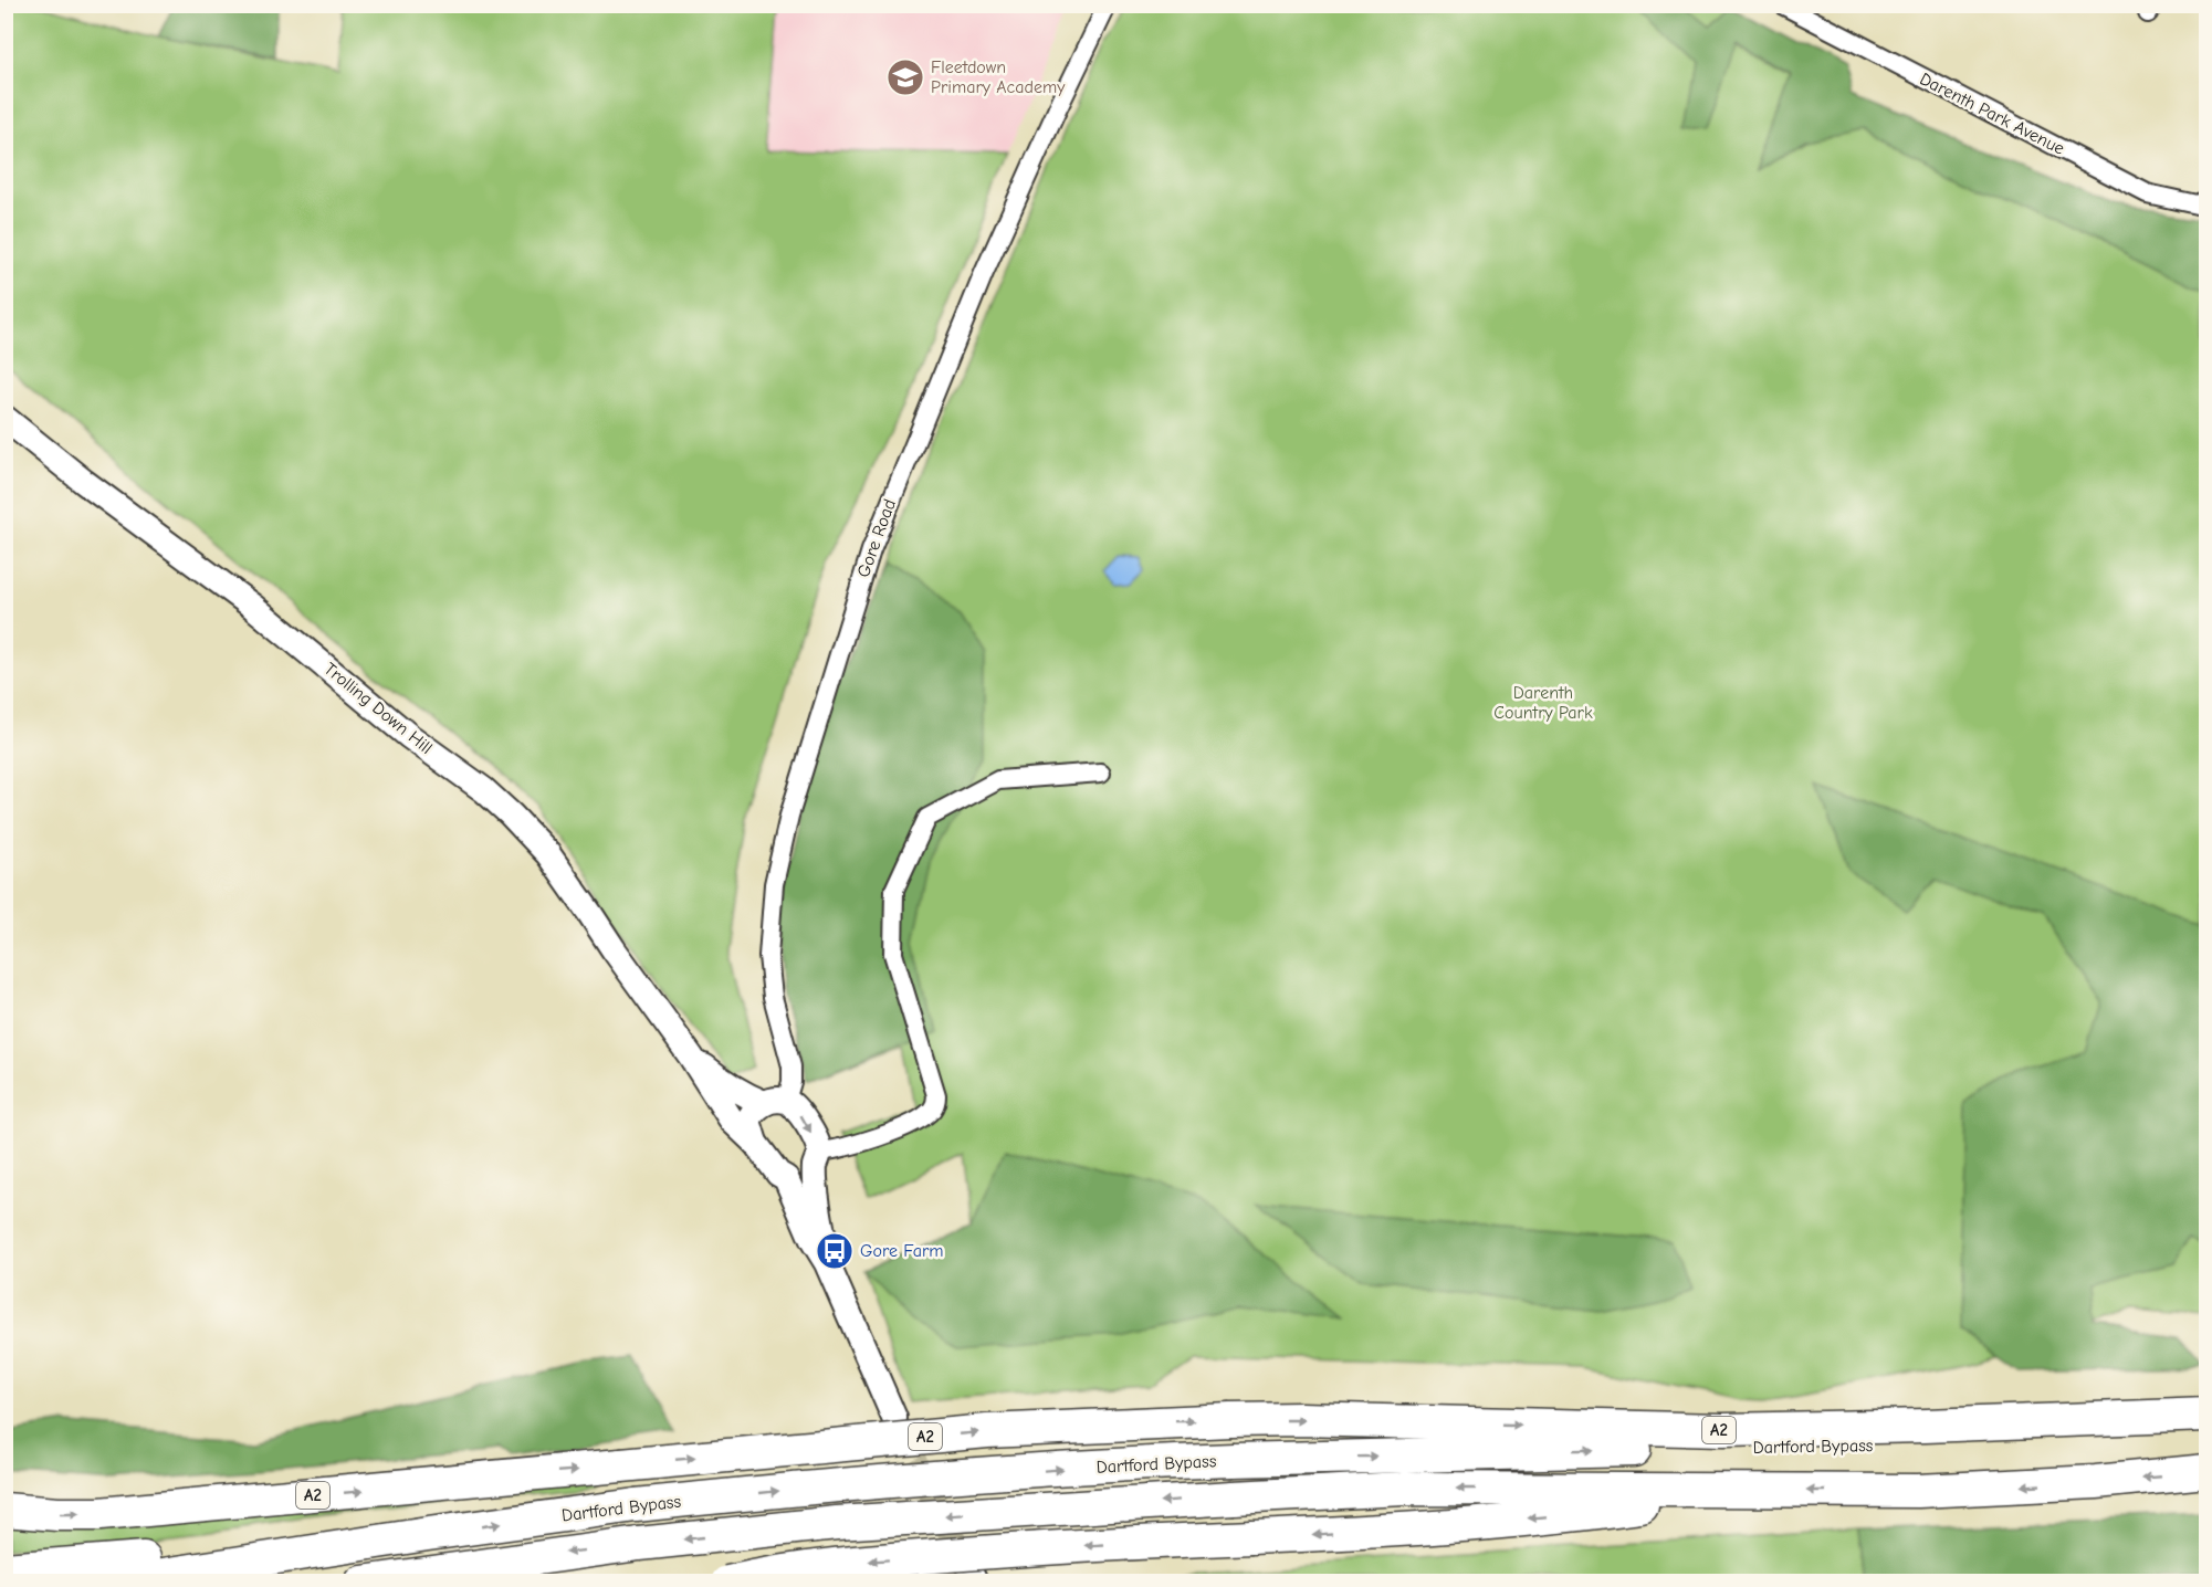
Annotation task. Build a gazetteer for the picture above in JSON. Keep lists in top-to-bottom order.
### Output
{
  "streets": {
    "highway": ["A2", "Dartford Bypass"],
    "main road": ["Trolling Down Hill"],
    "street": ["Darenth Park Avenue", "Gore Road"]
  },
  "crossings": [
    ["Gore Road", "Trolling Down Hill"]
  ],
  "parks": ["Darenth Country Park"],
  "places": {
    "school or university": ["Fleetdown Primary Academy"],
    "bus stop": ["Gore Farm"]
  }
}
